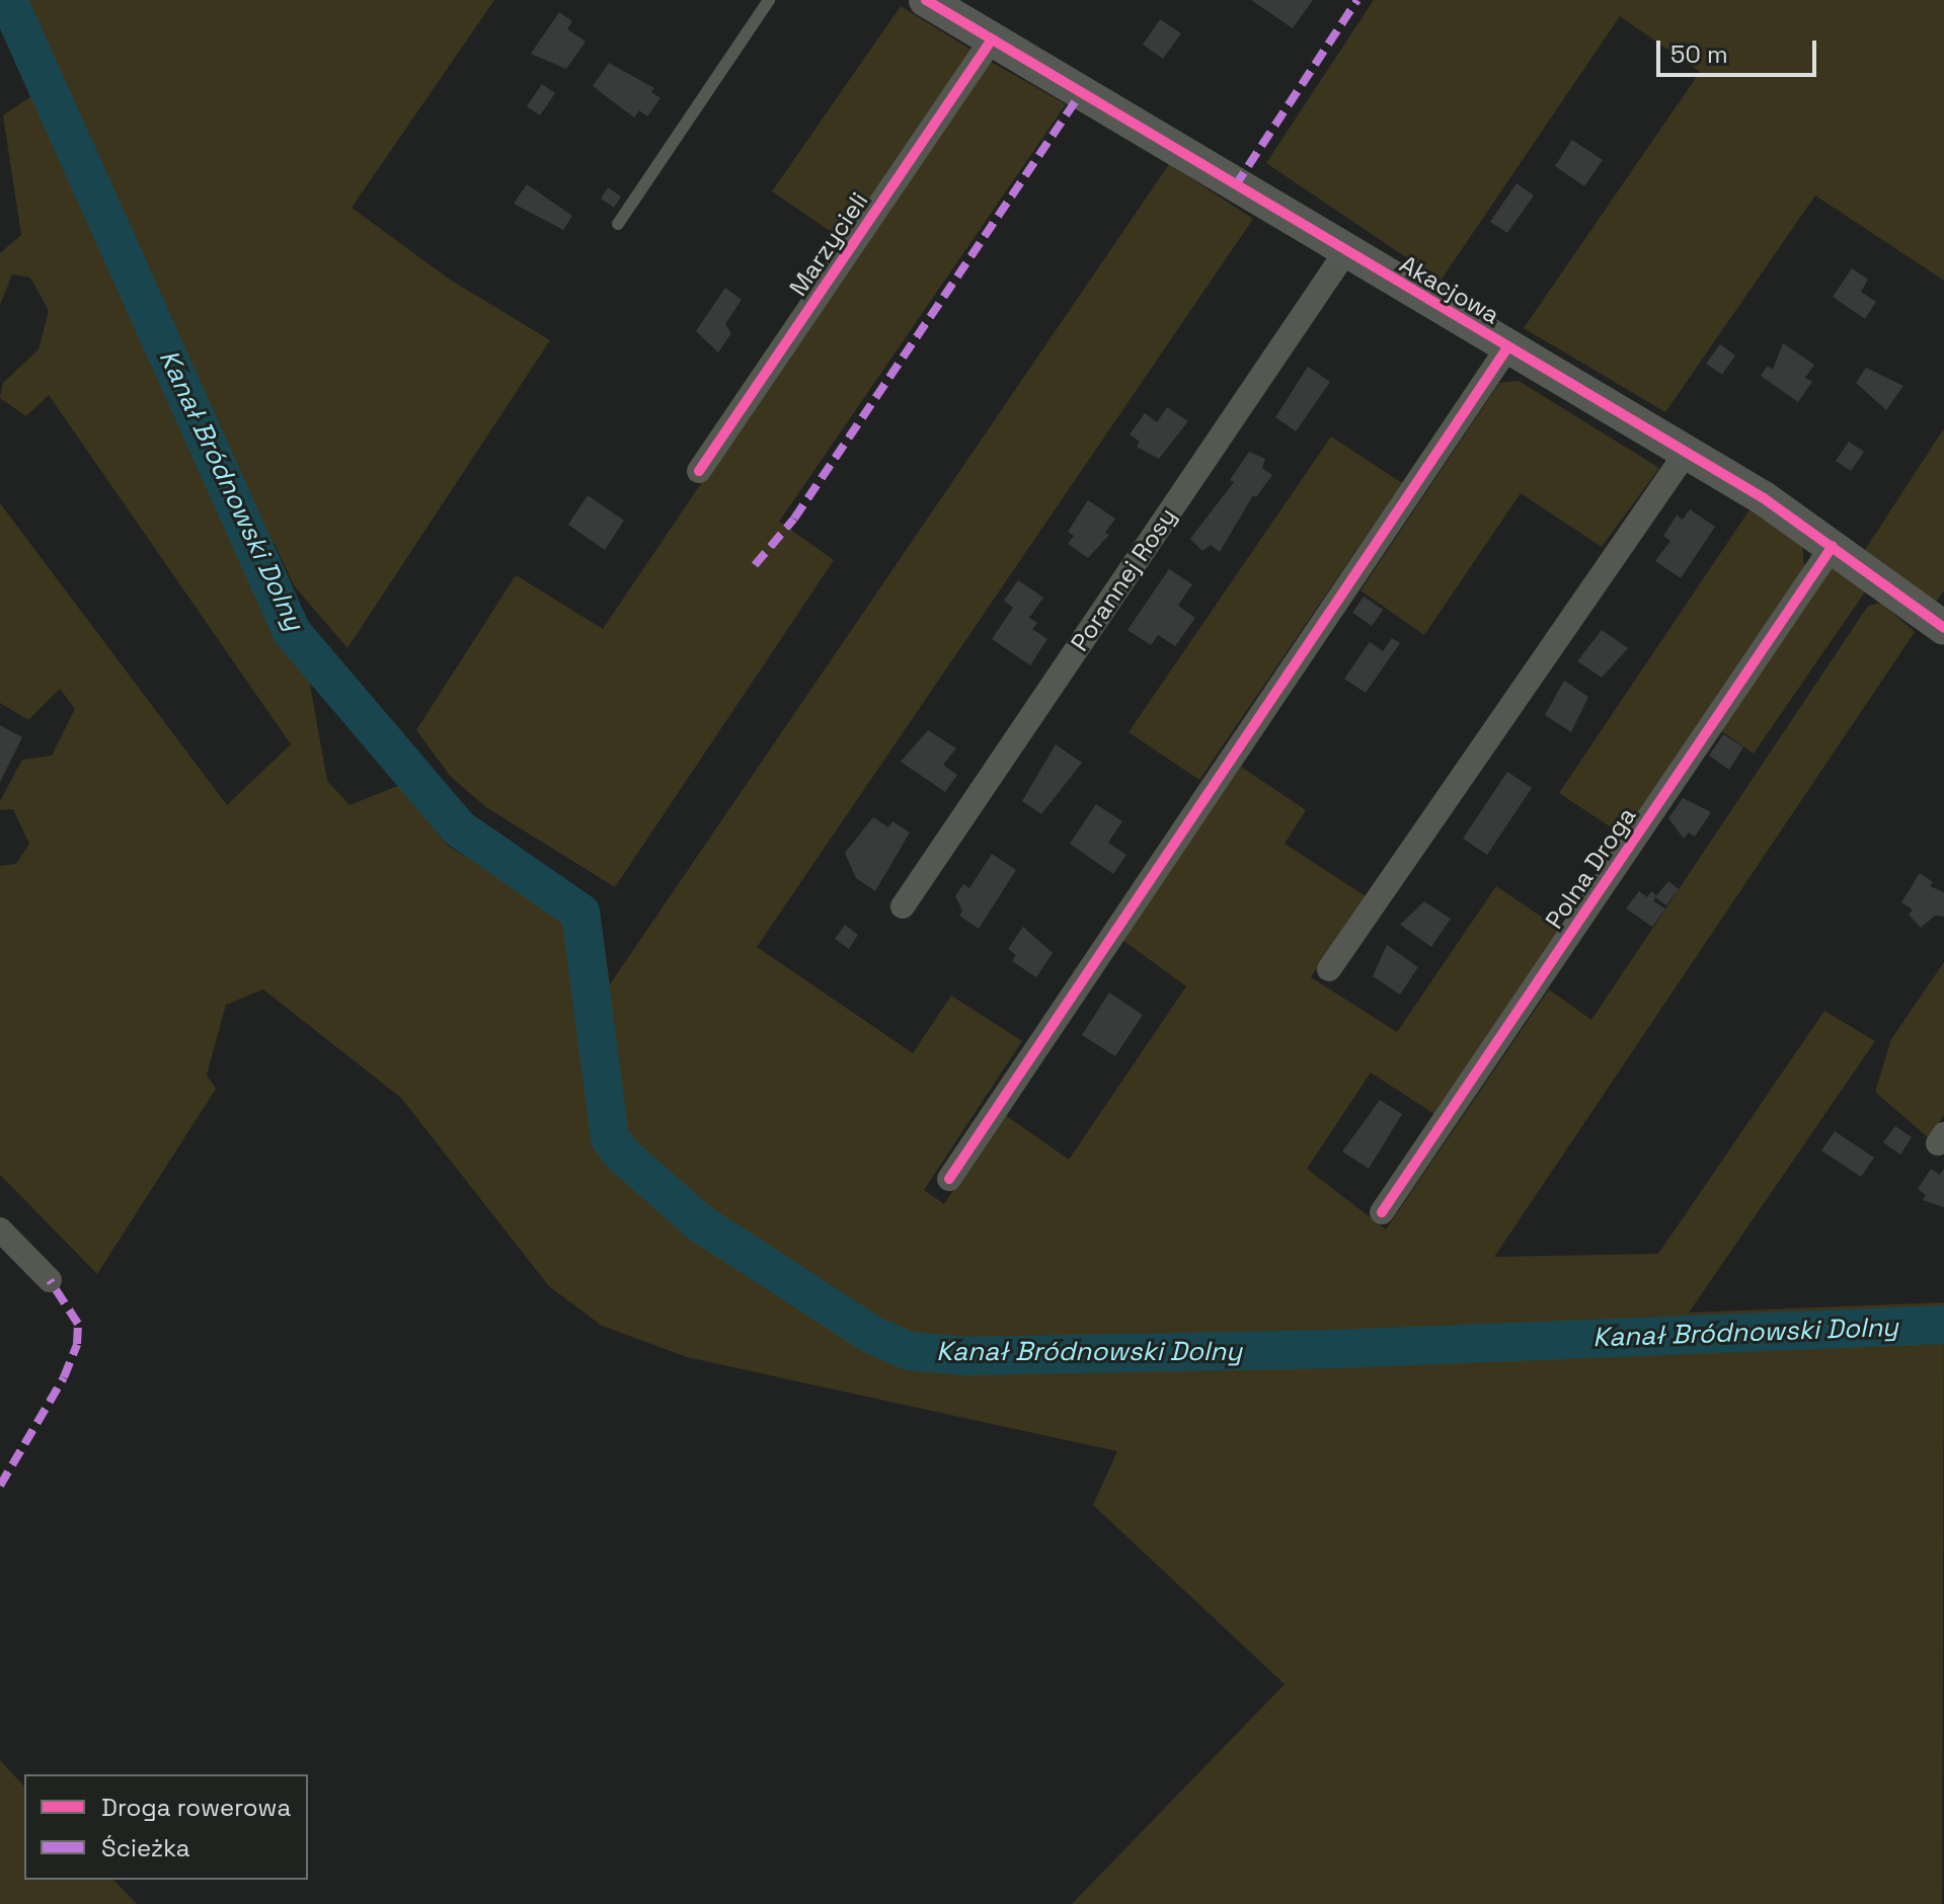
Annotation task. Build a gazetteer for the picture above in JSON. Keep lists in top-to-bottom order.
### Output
{
  "streets": {
    "street": [
      "Marzycieli",
      "Akacjowa",
      "Porannej Rosy",
      "Polna Droga"
    ]
  },
  "crossings": [
    ["Marzycieli", "Akacjowa"],
    ["Akacjowa", "Porannej Rosy"],
    ["Akacjowa", "Polna Droga"]
  ],
  "water": ["Kanał Bródnowski Dolny"],
  "legend": ["Droga rowerowa", "Ścieżka"],
  "scale_bar": "50 m"
}
